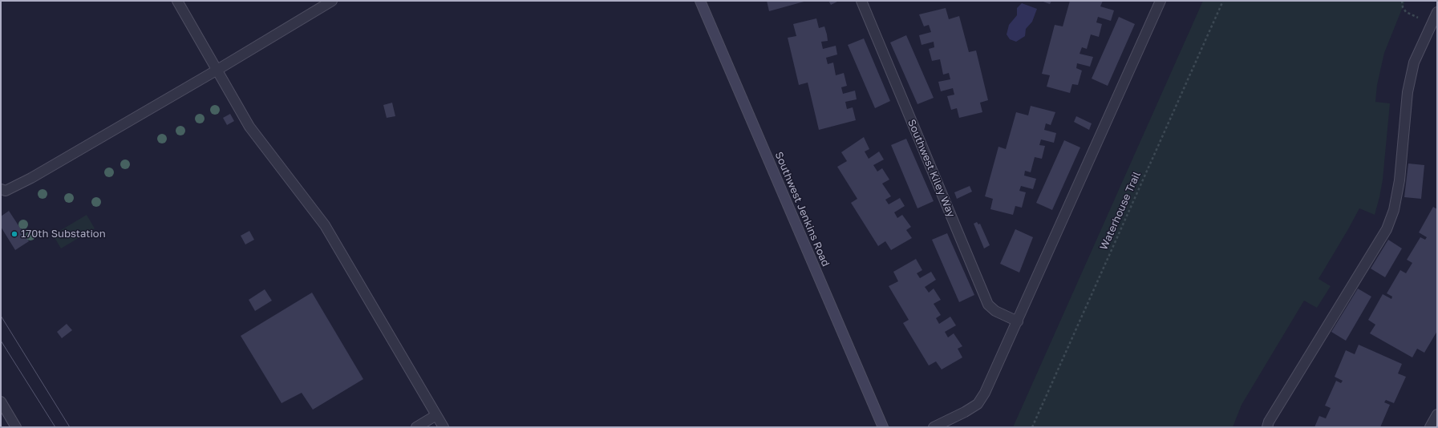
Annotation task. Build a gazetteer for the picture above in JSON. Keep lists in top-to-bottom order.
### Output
{
  "streets": {
    "main road": ["Southwest Jenkins Road"],
    "lane": ["Southwest Kiley Way"],
    "path": ["Waterhouse Trail"]
  },
  "places": ["170th Substation"]
}
